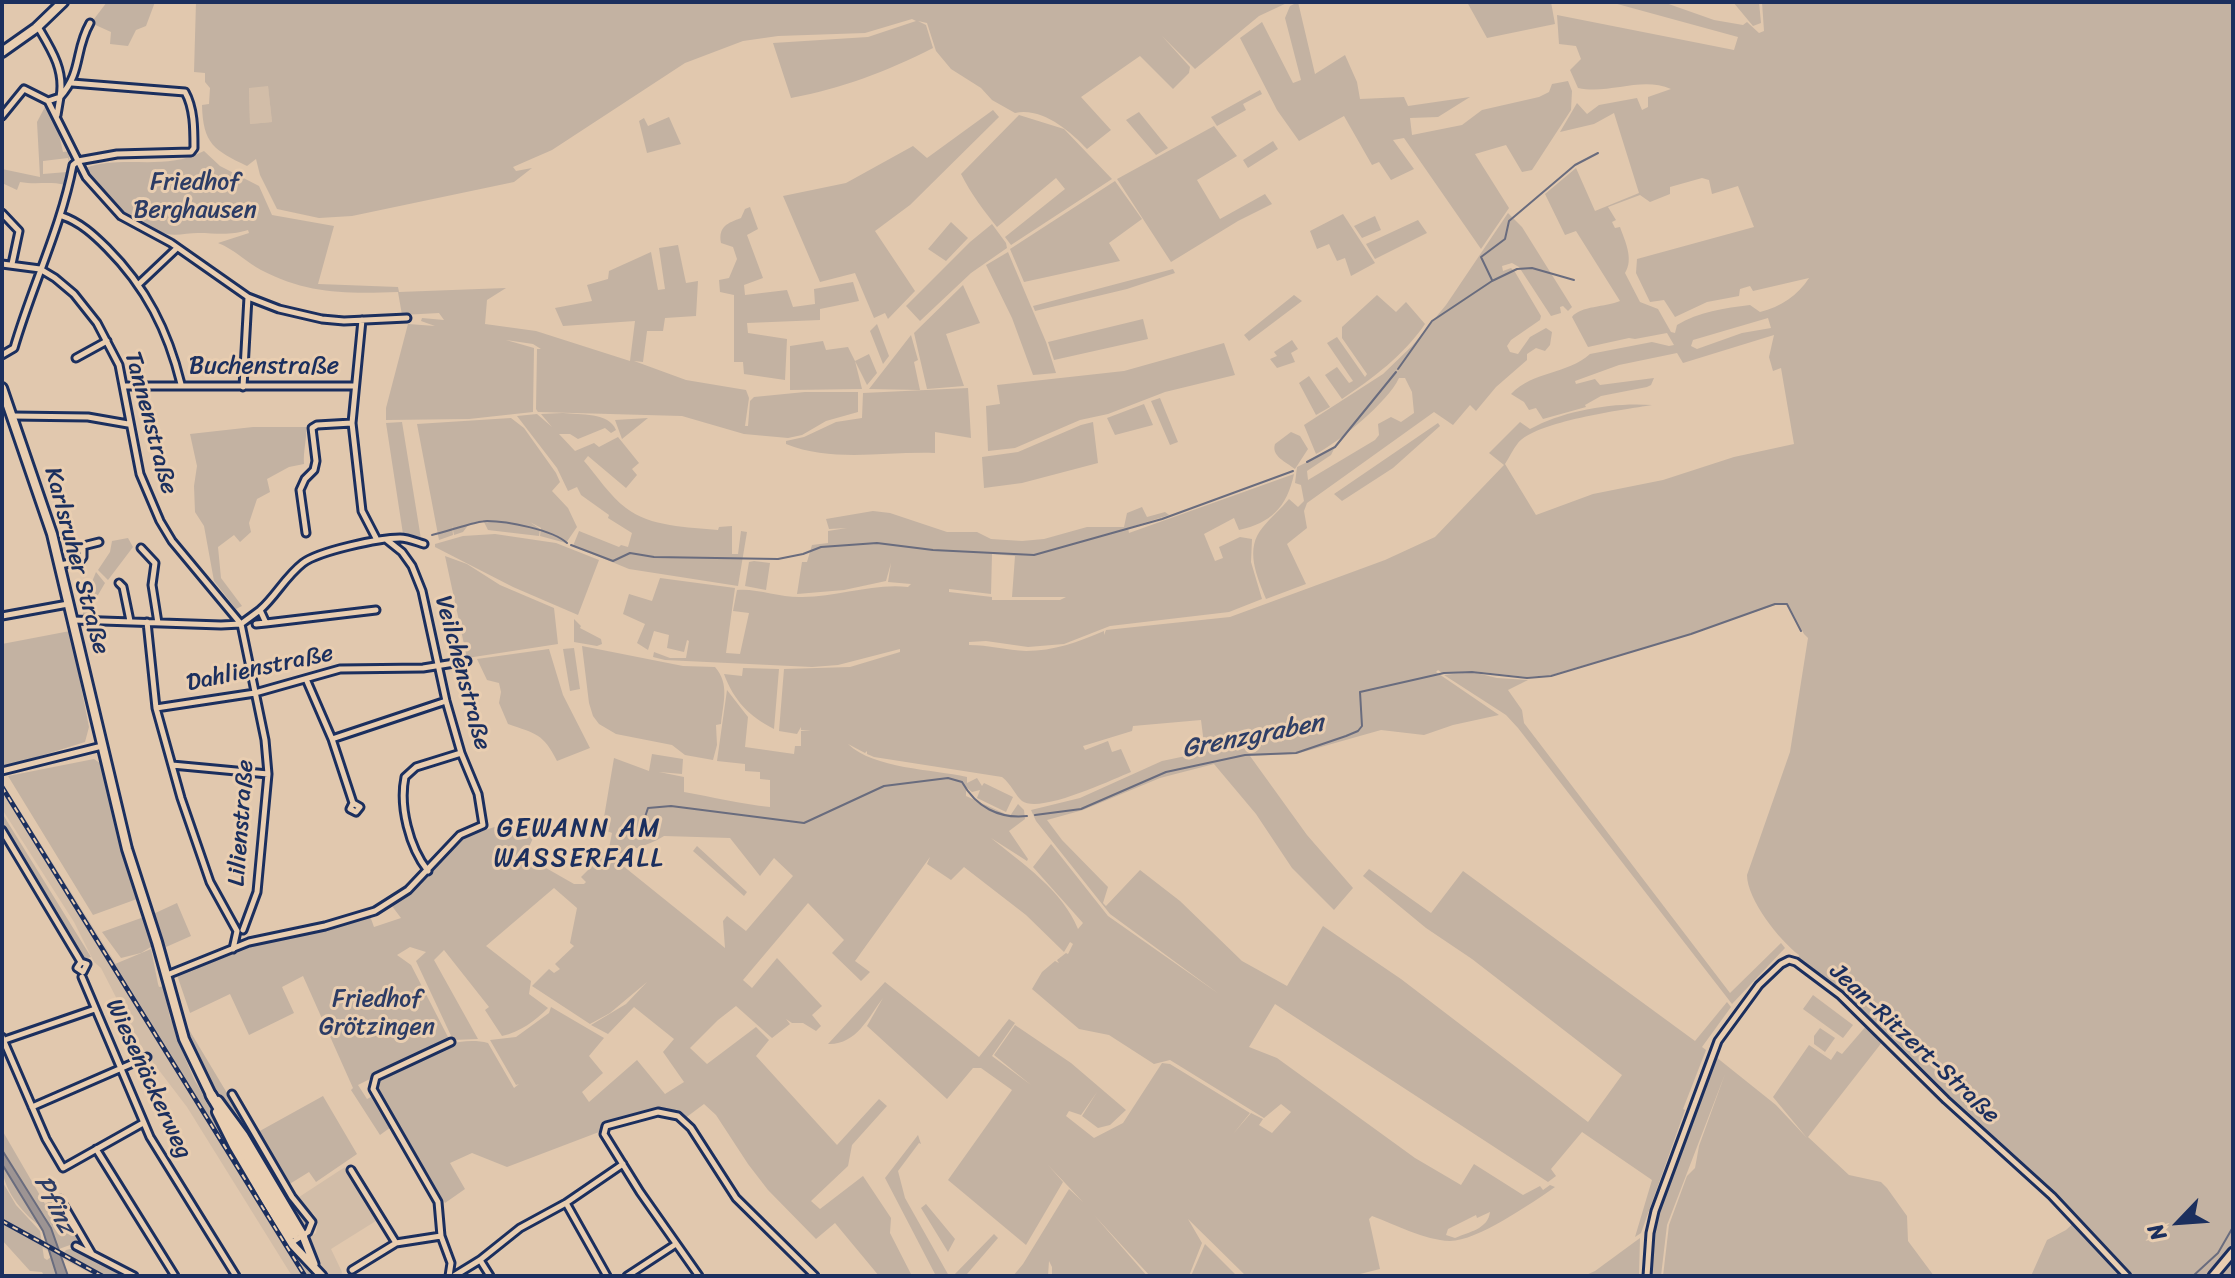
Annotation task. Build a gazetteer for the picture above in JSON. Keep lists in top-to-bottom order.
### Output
{
  "streets": {
    "main road": ["Karlsruher Straße"],
    "street": [
      "Buchenstraße",
      "Tannenstraße",
      "Dahlienstraße",
      "Veilchenstraße",
      "Lilienstraße",
      "Jean-Ritzert-Straße",
      "Wiesenäckerweg"
    ]
  },
  "crossings": [
    ["Buchenstraße", "Tannenstraße"],
    ["Tannenstraße", "Lilienstraße"],
    ["Dahlienstraße", "Veilchenstraße"],
    ["Dahlienstraße", "Lilienstraße"]
  ],
  "districts": ["GEWANN AM WASSERFALL"],
  "water": ["Grenzgraben", "Pfinz"],
  "parks": ["Friedhof Berghausen", "Friedhof Grötzingen"],
  "north": "bottom left"
}
